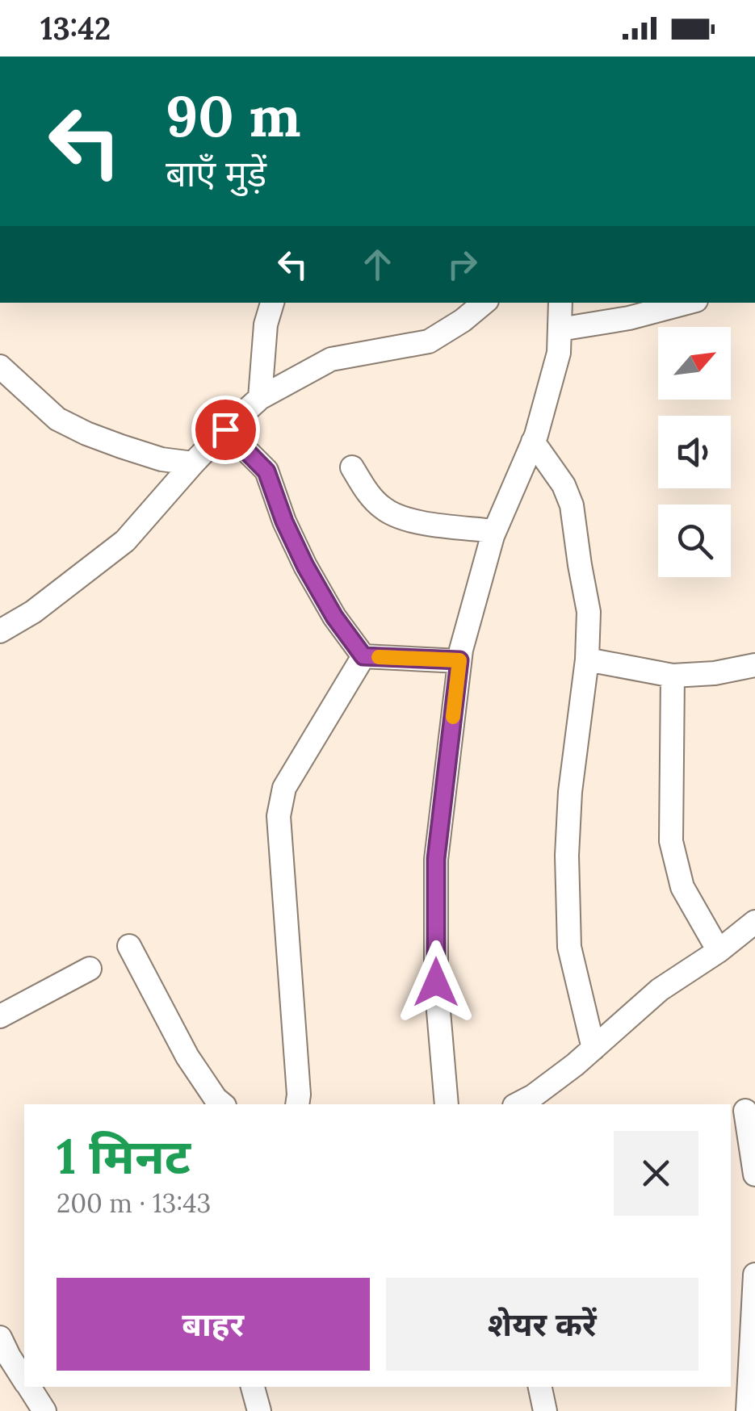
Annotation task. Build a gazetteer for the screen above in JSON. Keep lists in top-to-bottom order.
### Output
{
  "north": "top right",
  "page": {
    "status": "13:42",
    "turn": ["90 m", "बाएँ मुड़ें"],
    "heading": ["1 मिनट", "200 m · 13:43"],
    "buttons": ["बाहर", "शेयर करें"]
  }
}
